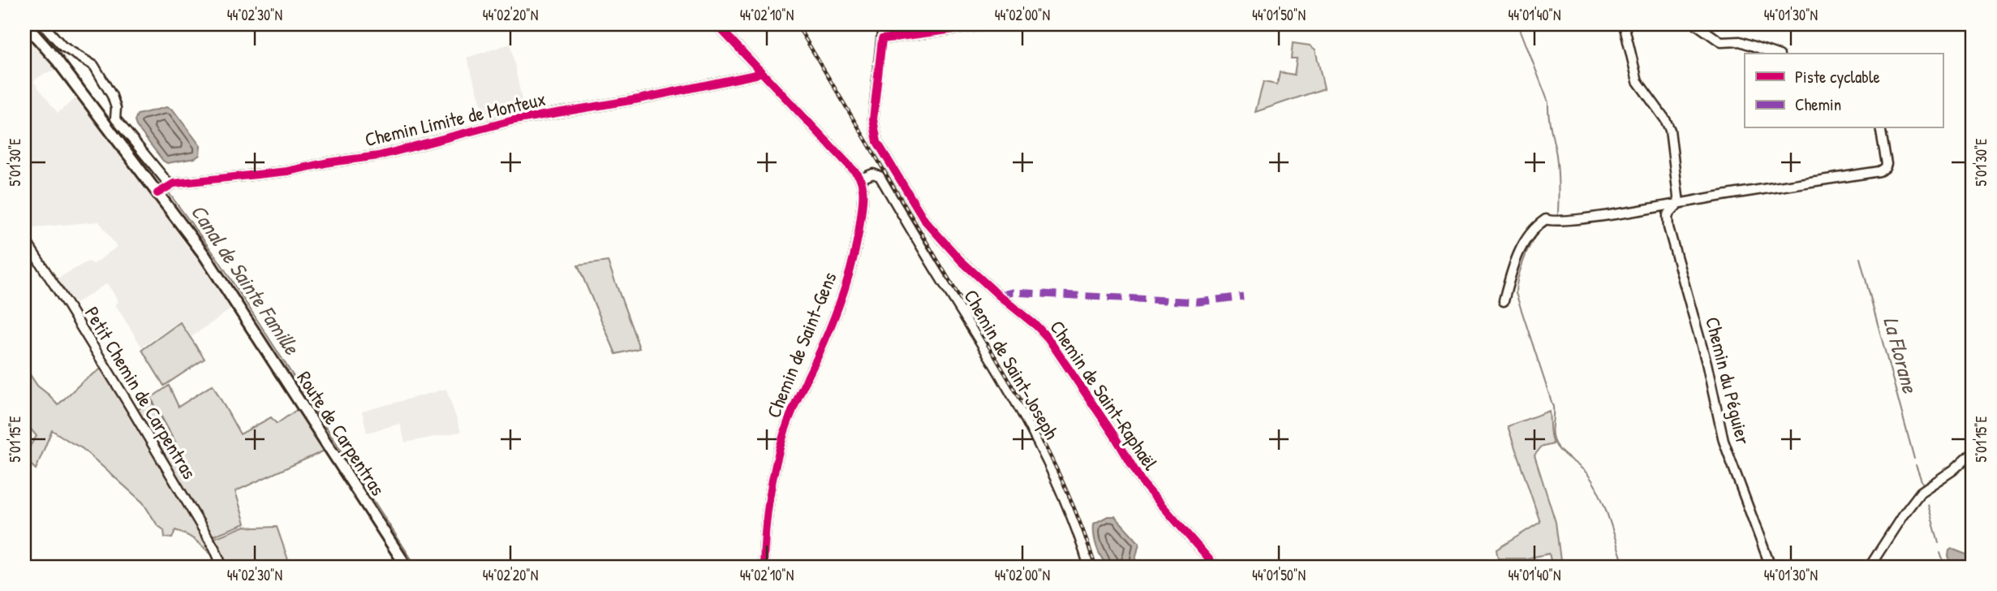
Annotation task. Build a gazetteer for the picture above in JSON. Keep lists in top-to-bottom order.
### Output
{
  "streets": {
    "main road": ["Route de Carpentras"],
    "street": [
      "Chemin Limite de Monteux",
      "Chemin de Saint-Gens",
      "Chemin de Saint-Joseph",
      "Chemin du Péguier",
      "Petit Chemin de Carpentras",
      "Chemin de Saint-Raphaël"
    ]
  },
  "crossings": [
    ["Chemin Limite de Monteux", "Route de Carpentras"],
    ["Chemin de Saint-Gens", "Chemin de Saint-Joseph"]
  ],
  "water": ["Canal de Sainte Famille", "La Florane"],
  "legend": ["Piste cyclable", "Chemin"],
  "coordinates": [
    "44°02'30\"N",
    "44°02'20\"N",
    "44°02'10\"N",
    "44°02'00\"N",
    "44°01'50\"N",
    "44°01'40\"N",
    "44°01'30\"N",
    "5°01'30\"E",
    "5°01'15\"E"
  ]
}
